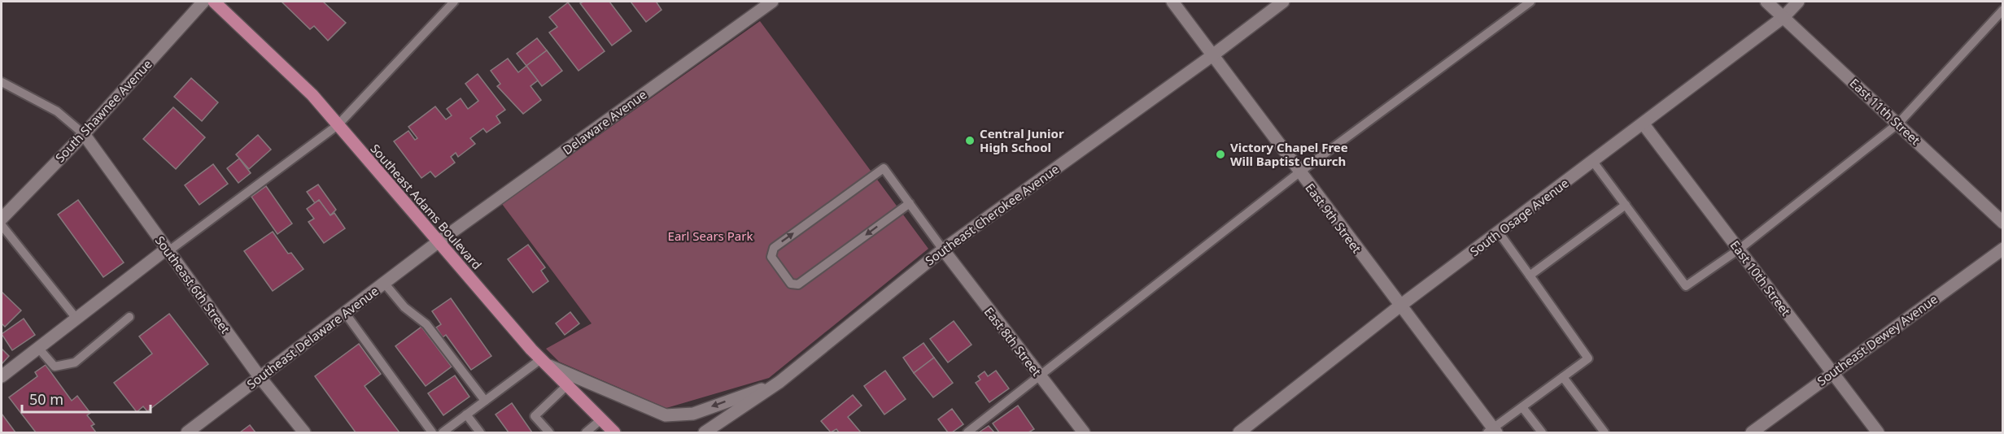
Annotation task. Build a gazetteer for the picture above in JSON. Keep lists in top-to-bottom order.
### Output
{
  "streets": {
    "main road": ["Southeast Adams Boulevard"],
    "street": [
      "South Shawnee Avenue",
      "East 11th Street",
      "Delaware Avenue",
      "Southeast Cherokee Avenue",
      "South Osage Avenue",
      "East 9th Street",
      "East 10th Street",
      "Southeast 6th Street",
      "Southeast Delaware Avenue",
      "Southeast Dewey Avenue",
      "East 8th Street"
    ]
  },
  "crossings": [
    ["South Shawnee Avenue", "Southeast 6th Street"],
    ["East 11th Street", "South Osage Avenue"],
    ["Delaware Avenue", "Southeast Adams Boulevard"],
    ["Delaware Avenue", "Southeast Delaware Avenue"],
    ["Southeast Adams Boulevard", "Southeast Delaware Avenue"],
    ["Southeast Cherokee Avenue", "East 9th Street"],
    ["Southeast Cherokee Avenue", "East 8th Street"],
    ["South Osage Avenue", "East 9th Street"],
    ["South Osage Avenue", "East 10th Street"],
    ["East 10th Street", "Southeast Dewey Avenue"],
    ["Southeast 6th Street", "Southeast Delaware Avenue"]
  ],
  "parks": ["Earl Sears Park"],
  "places": ["Central Junior High School", "Victory Chapel Free Will Baptist Church"],
  "scale_bar": "50 m"
}
